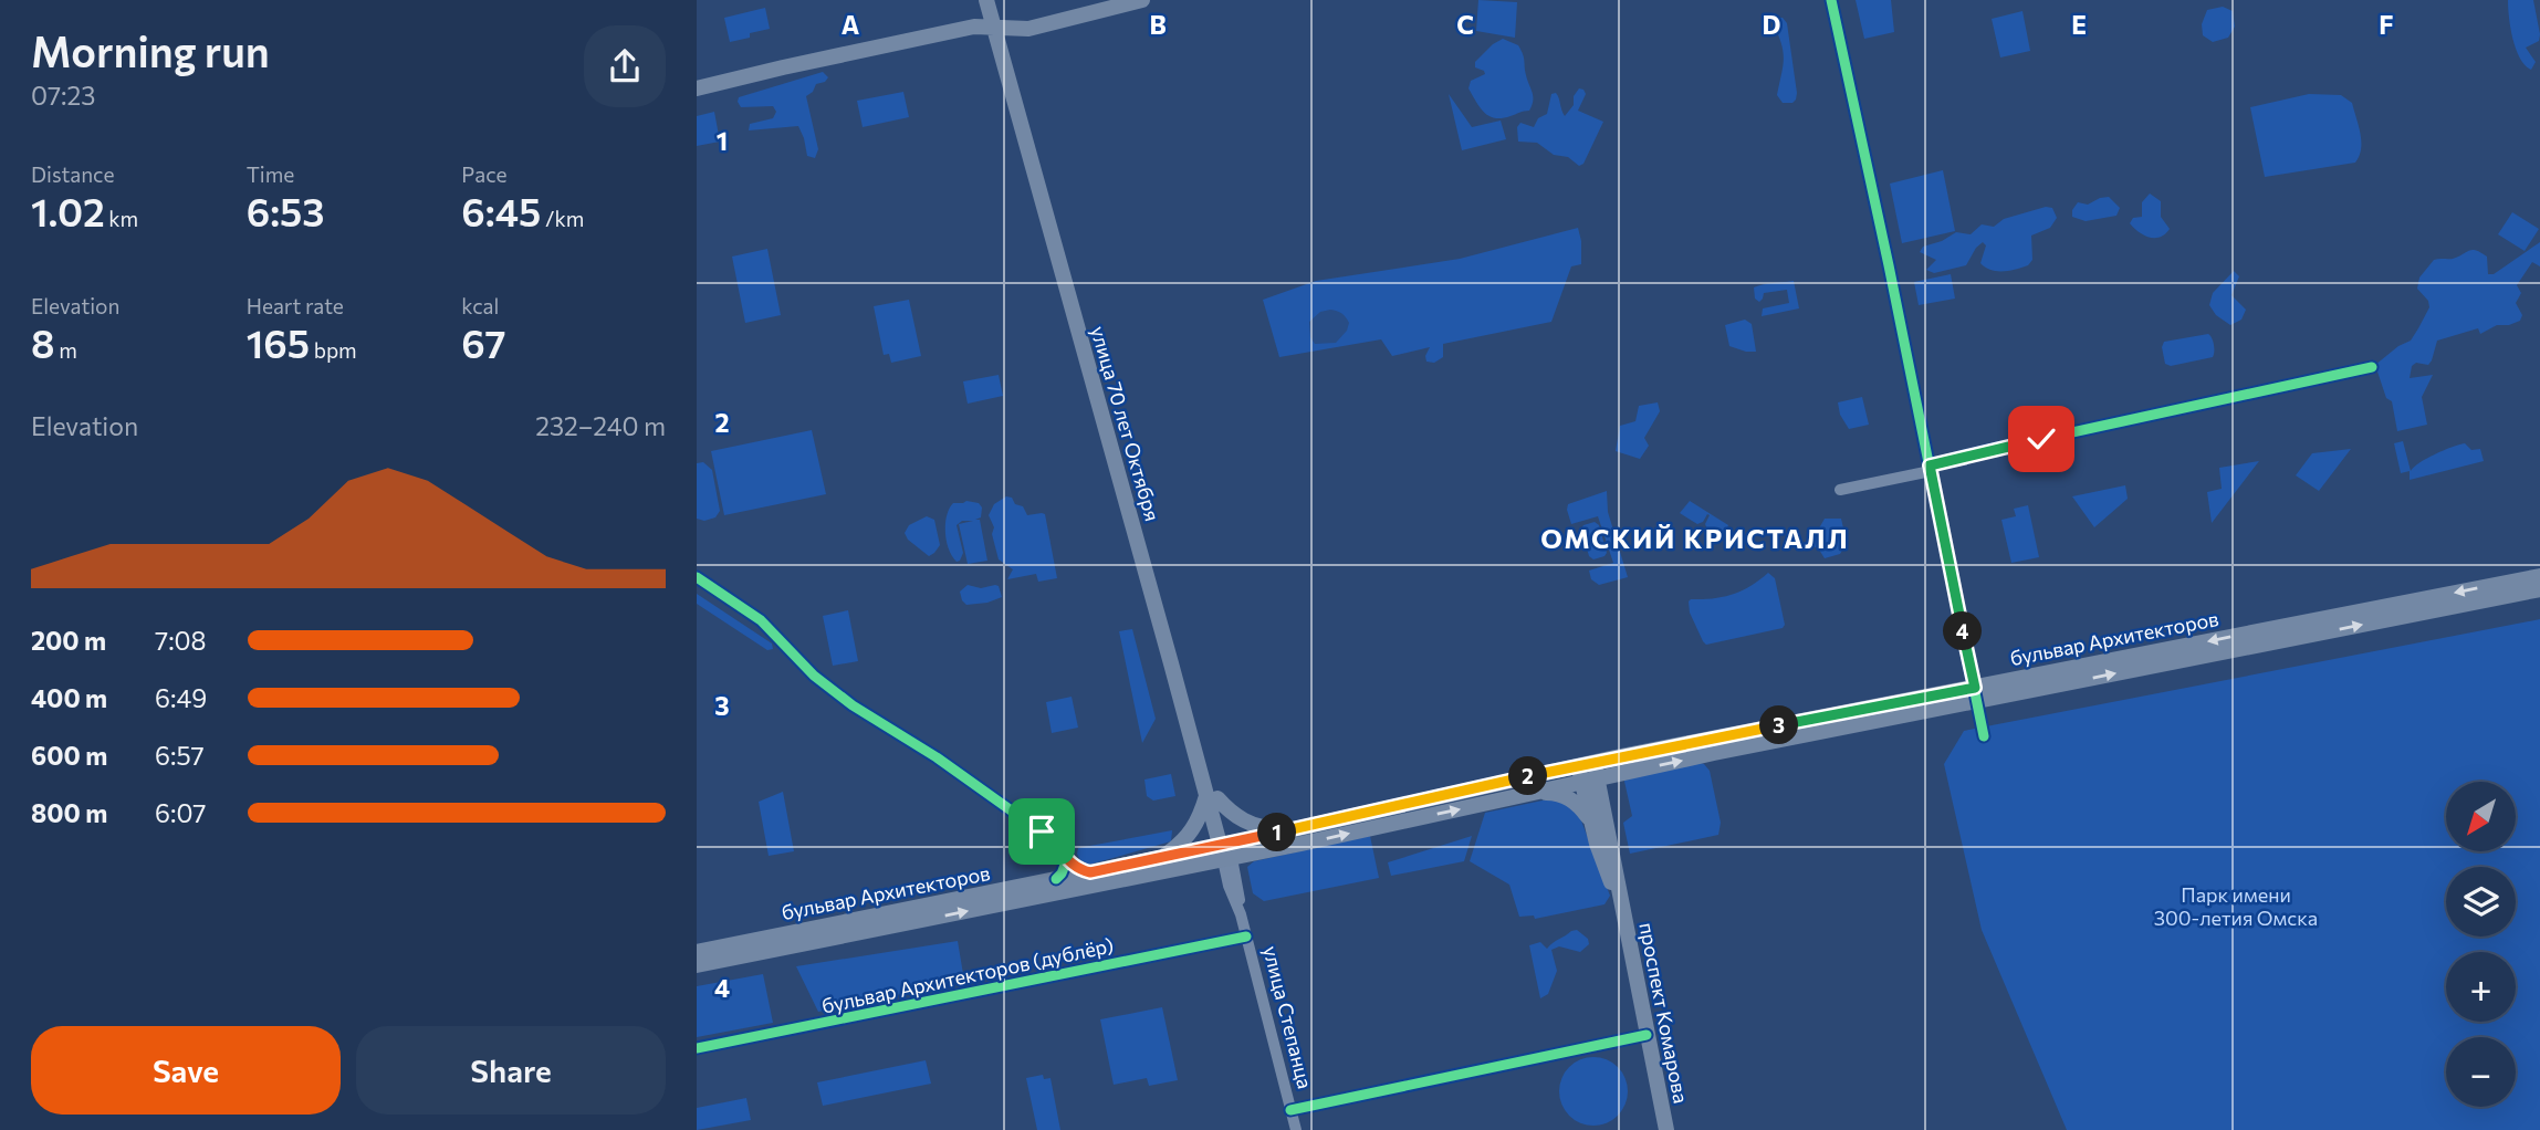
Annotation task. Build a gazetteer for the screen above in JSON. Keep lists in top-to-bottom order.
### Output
{
  "streets": {
    "main road": ["улица 70 лет Октября", "бульвар Архитекторов", "проспект Комарова"],
    "street": ["бульвар Архитекторов (дублёр)", "улица Степанца"]
  },
  "crossings": [
    ["улица 70 лет Октября", "бульвар Архитекторов"],
    ["улица 70 лет Октября", "улица Степанца"],
    ["бульвар Архитекторов", "проспект Комарова"],
    ["бульвар Архитекторов", "улица Степанца"],
    ["бульвар Архитекторов (дублёр)", "улица Степанца"]
  ],
  "districts": ["ОМСКИЙ КРИСТАЛЛ"],
  "parks": ["Парк имени 300-летия Омска"],
  "north": "bottom left",
  "page": {
    "heading": ["Morning run", "07:23"],
    "stats": [
      ["Distance", "1.02 km"],
      ["Time", "6:53"],
      ["Pace", "6:45 /km"],
      ["Elevation", "8 m"],
      ["Heart rate", "165 bpm"],
      ["kcal", "67"]
    ],
    "chart": ["Elevation", "232–240 m"],
    "list": [
      {
        "name": "200 m",
        "note": "7:08"
      },
      {
        "name": "400 m",
        "note": "6:49"
      },
      {
        "name": "600 m",
        "note": "6:57"
      },
      {
        "name": "800 m",
        "note": "6:07"
      }
    ],
    "pins": [
      "4",
      "3",
      "2",
      "1"
    ],
    "map_buttons": ["+", "−"],
    "buttons": ["Save", "Share"]
  },
  "grid": {
    "columns": [
      "A",
      "B",
      "C",
      "D",
      "E",
      "F"
    ],
    "rows": [
      "1",
      "2",
      "3",
      "4"
    ]
  }
}
